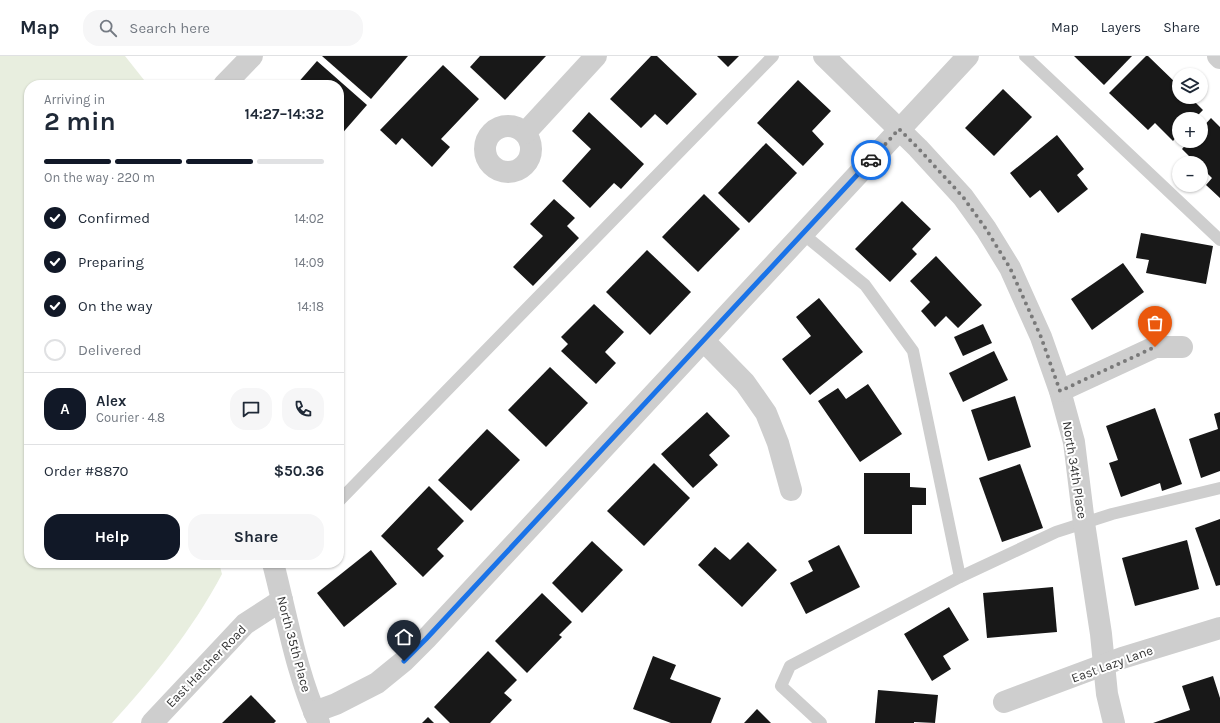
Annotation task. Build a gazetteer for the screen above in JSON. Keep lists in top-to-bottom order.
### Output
{
  "streets": {
    "street": [
      "North 34th Place",
      "North 35th Place",
      "East Lazy Lane",
      "East Hatcher Road"
    ]
  },
  "crossings": [
    ["North 34th Place", "East Lazy Lane"],
    ["North 35th Place", "East Hatcher Road"]
  ],
  "page": {
    "header": "Map",
    "search": "Search here",
    "nav": ["Map", "Layers", "Share"],
    "map_buttons": ["+", "−"],
    "heading": ["2 min", "Arriving in", "14:27–14:32"],
    "panel": [
      "Alex",
      "Courier · 4.8",
      "Order #8870",
      "$50.36"
    ],
    "bar": "On the way · 220 m",
    "list": [
      ["Confirmed", "14:02"],
      ["Preparing", "14:09"],
      ["On the way", "14:18"],
      "Delivered"
    ],
    "round": "A",
    "buttons": ["Help", "Share"]
  }
}
